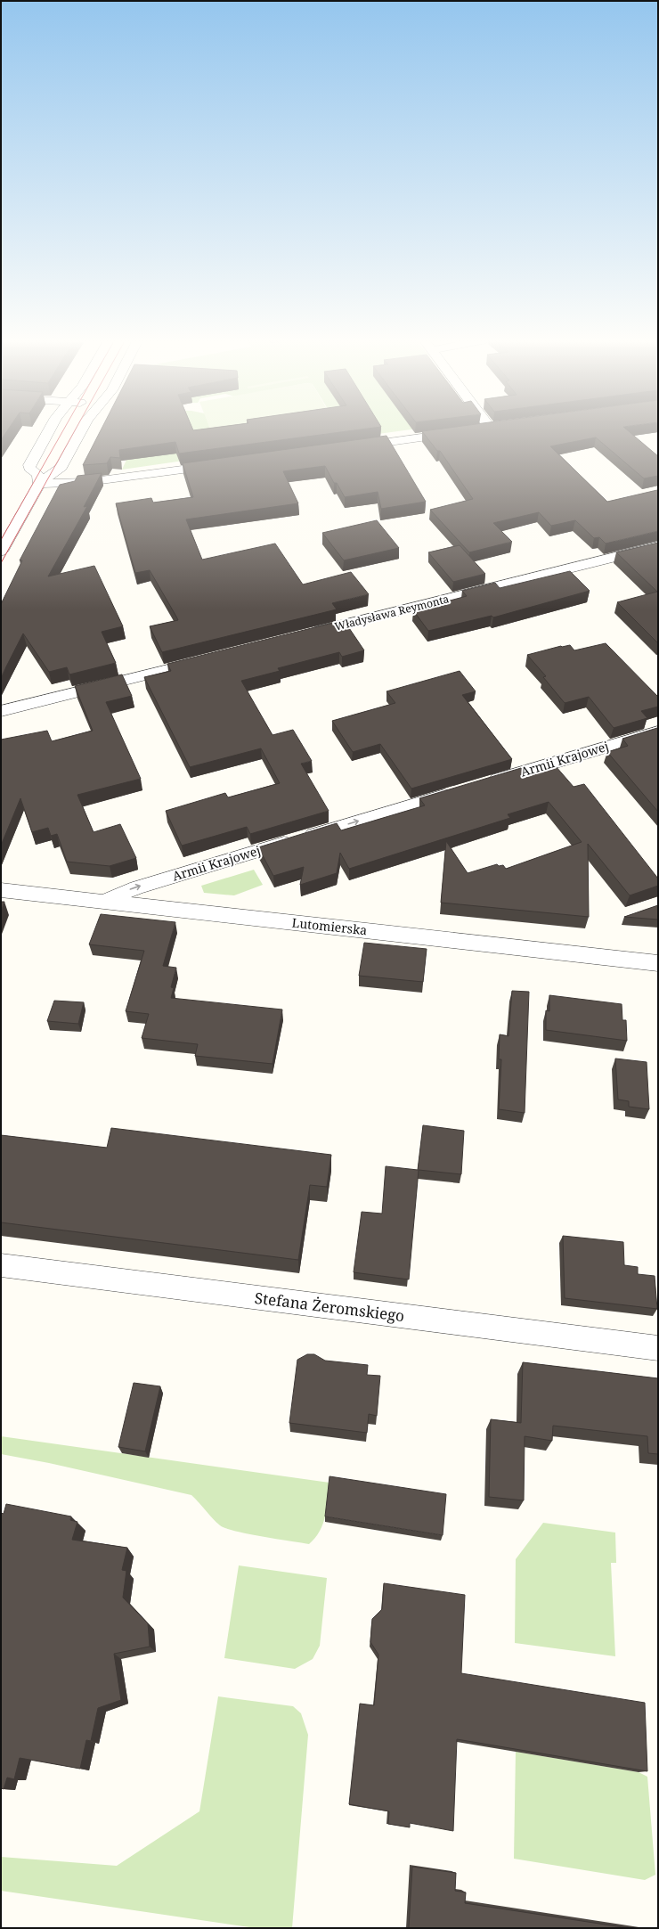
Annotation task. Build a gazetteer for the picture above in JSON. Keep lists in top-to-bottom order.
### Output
{
  "streets": {
    "street": [
      "Władysława Reymonta",
      "Armii Krajowej",
      "Lutomierska",
      "Stefana Żeromskiego"
    ]
  },
  "crossings": [
    ["Armii Krajowej", "Lutomierska"]
  ],
  "one_way": ["Armii Krajowej"]
}
